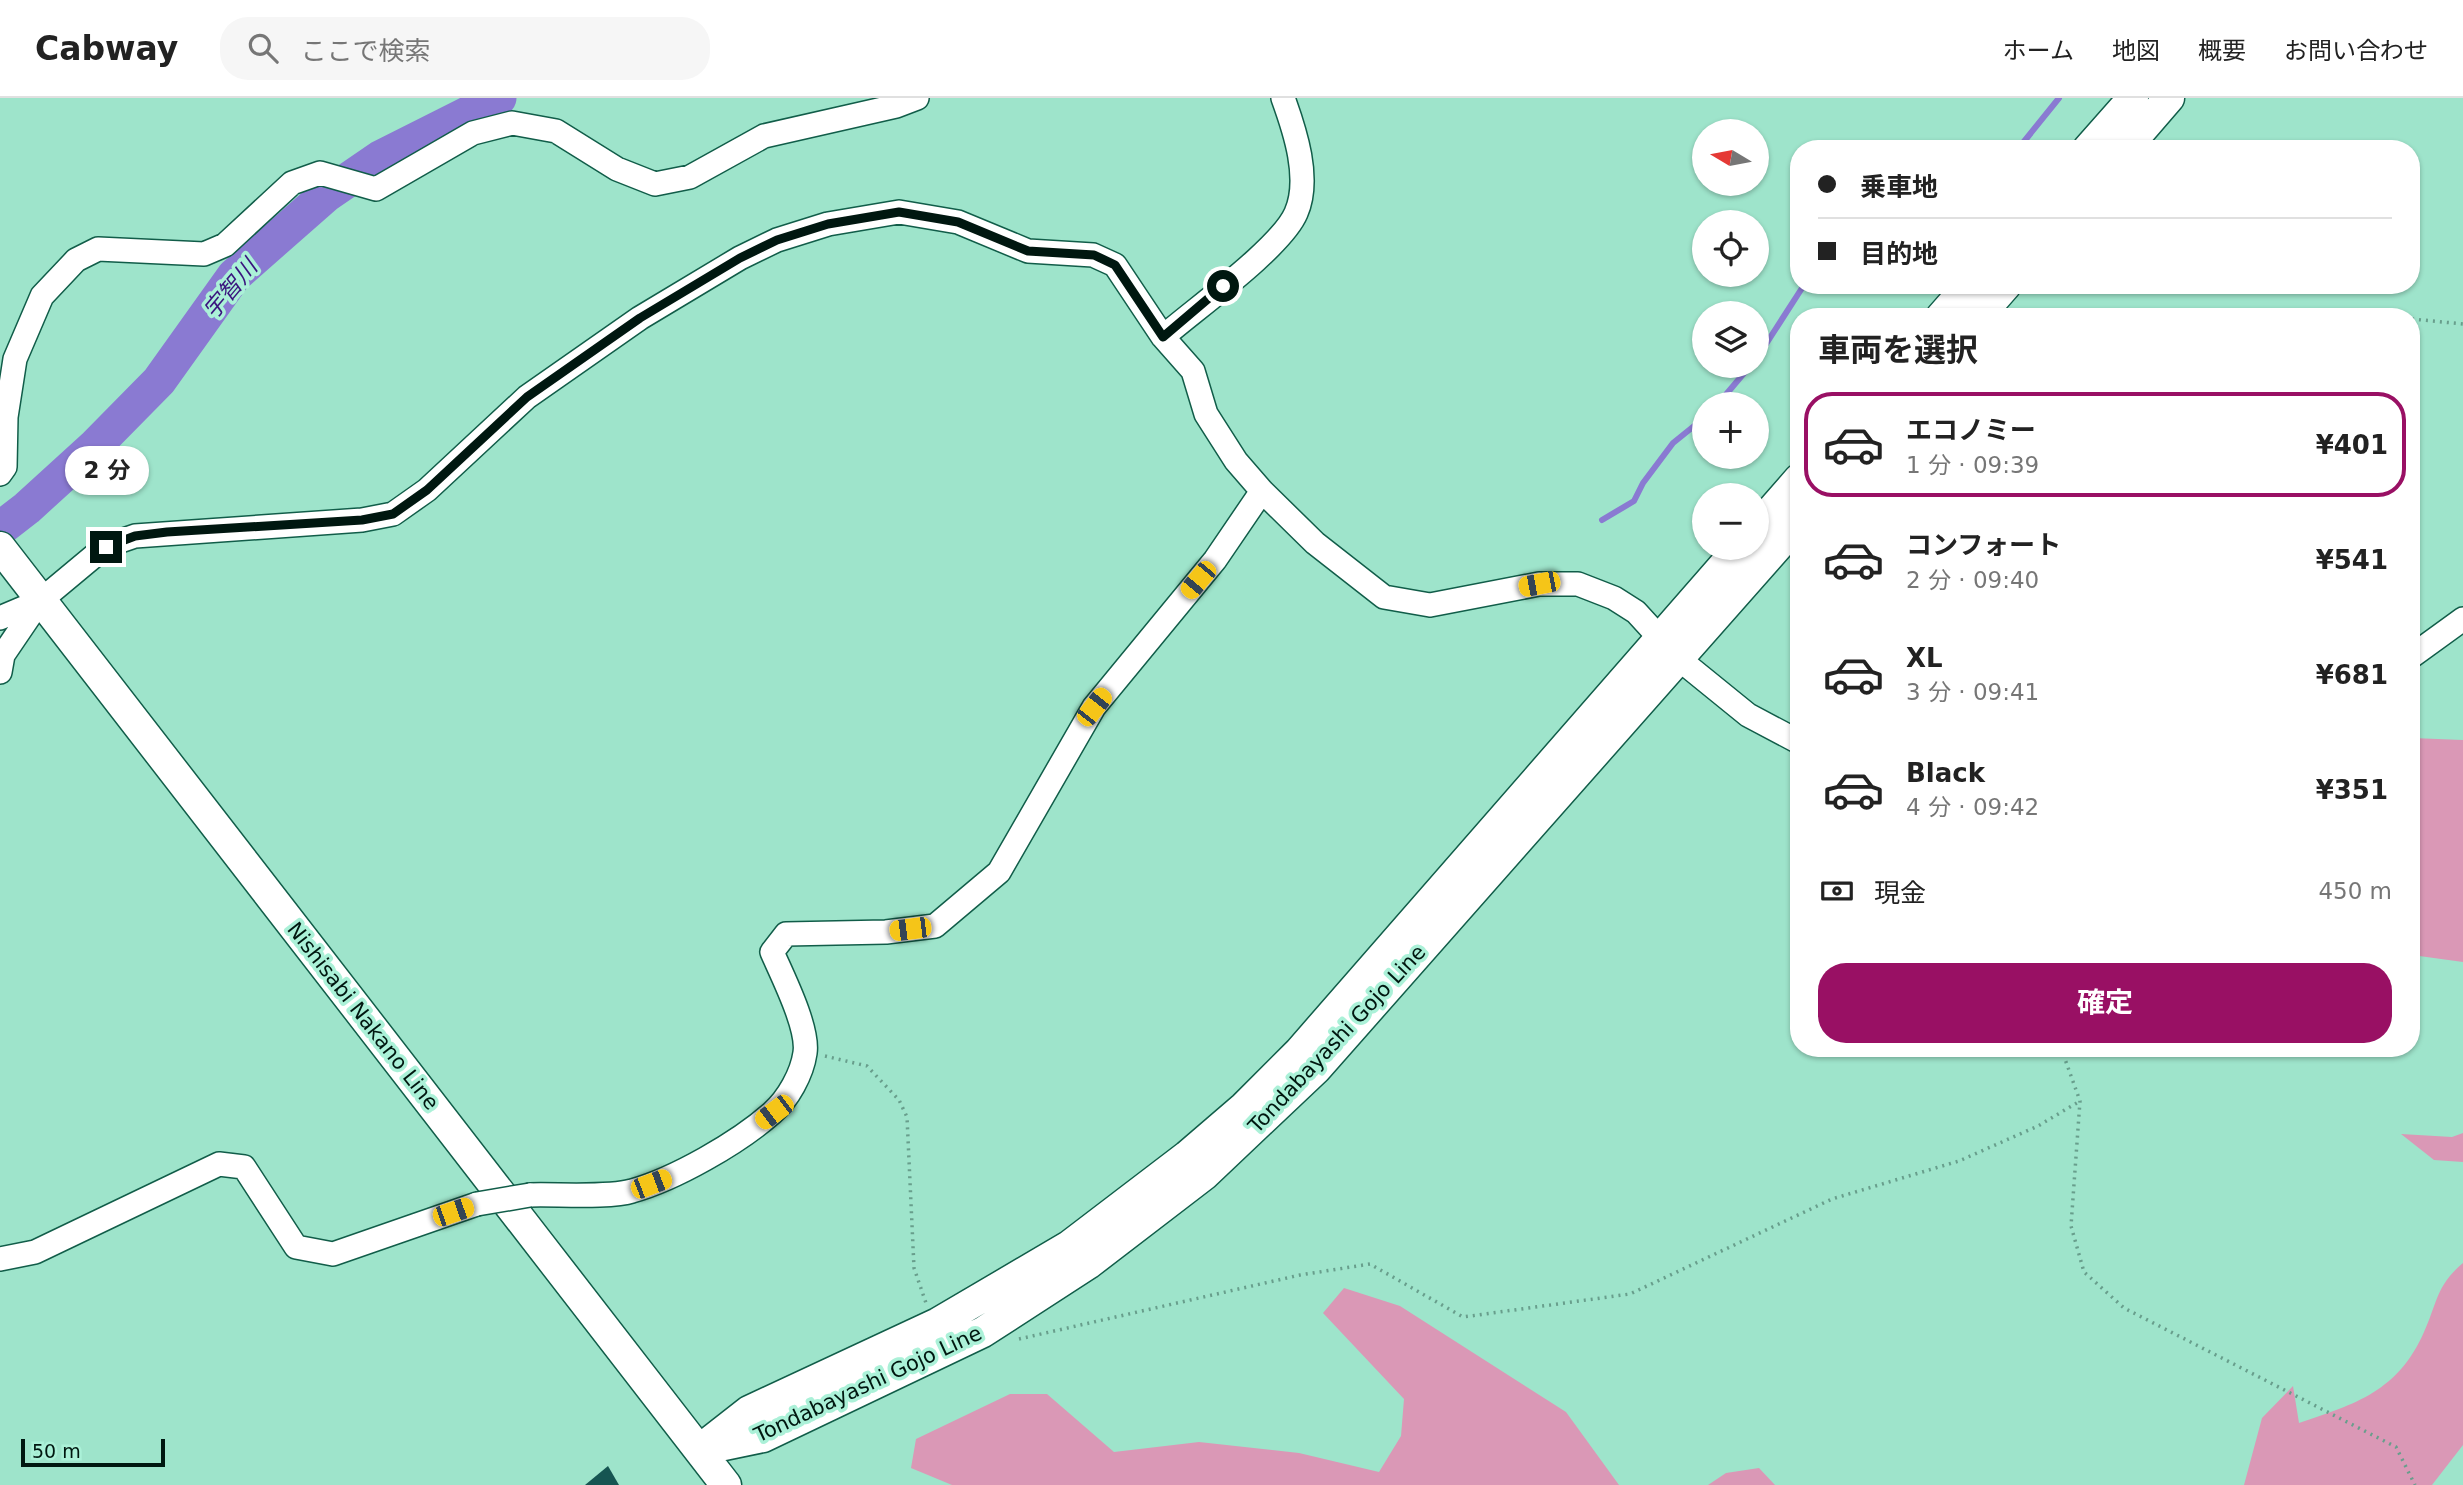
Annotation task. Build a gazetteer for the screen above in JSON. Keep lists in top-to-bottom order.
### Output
{
  "streets": {
    "main road": ["Nishisabi Nakano Line", "Tondabayashi Gojo Line"]
  },
  "crossings": [
    ["Nishisabi Nakano Line", "Tondabayashi Gojo Line"]
  ],
  "water": ["宇智川"],
  "scale_bar": "50 m",
  "north": "left",
  "page": {
    "header": "Cabway",
    "search": "ここで検索",
    "nav": [
      "ホーム",
      "地図",
      "概要",
      "お問い合わせ"
    ],
    "map_buttons": ["+", "−"],
    "banner": ["乗車地", "目的地"],
    "heading": "車両を選択",
    "list": [
      {
        "name": "エコノミー",
        "note": "1 分 · 09:39",
        "value": "¥401"
      },
      {
        "name": "コンフォート",
        "note": "2 分 · 09:40",
        "value": "¥541"
      },
      {
        "name": "XL",
        "note": "3 分 · 09:41",
        "value": "¥681"
      },
      {
        "name": "Black",
        "note": "4 分 · 09:42",
        "value": "¥351"
      }
    ],
    "bubble": "2 分",
    "pay": ["現金", "450 m"],
    "buttons": "確定",
    "scale": "50 m"
  }
}
